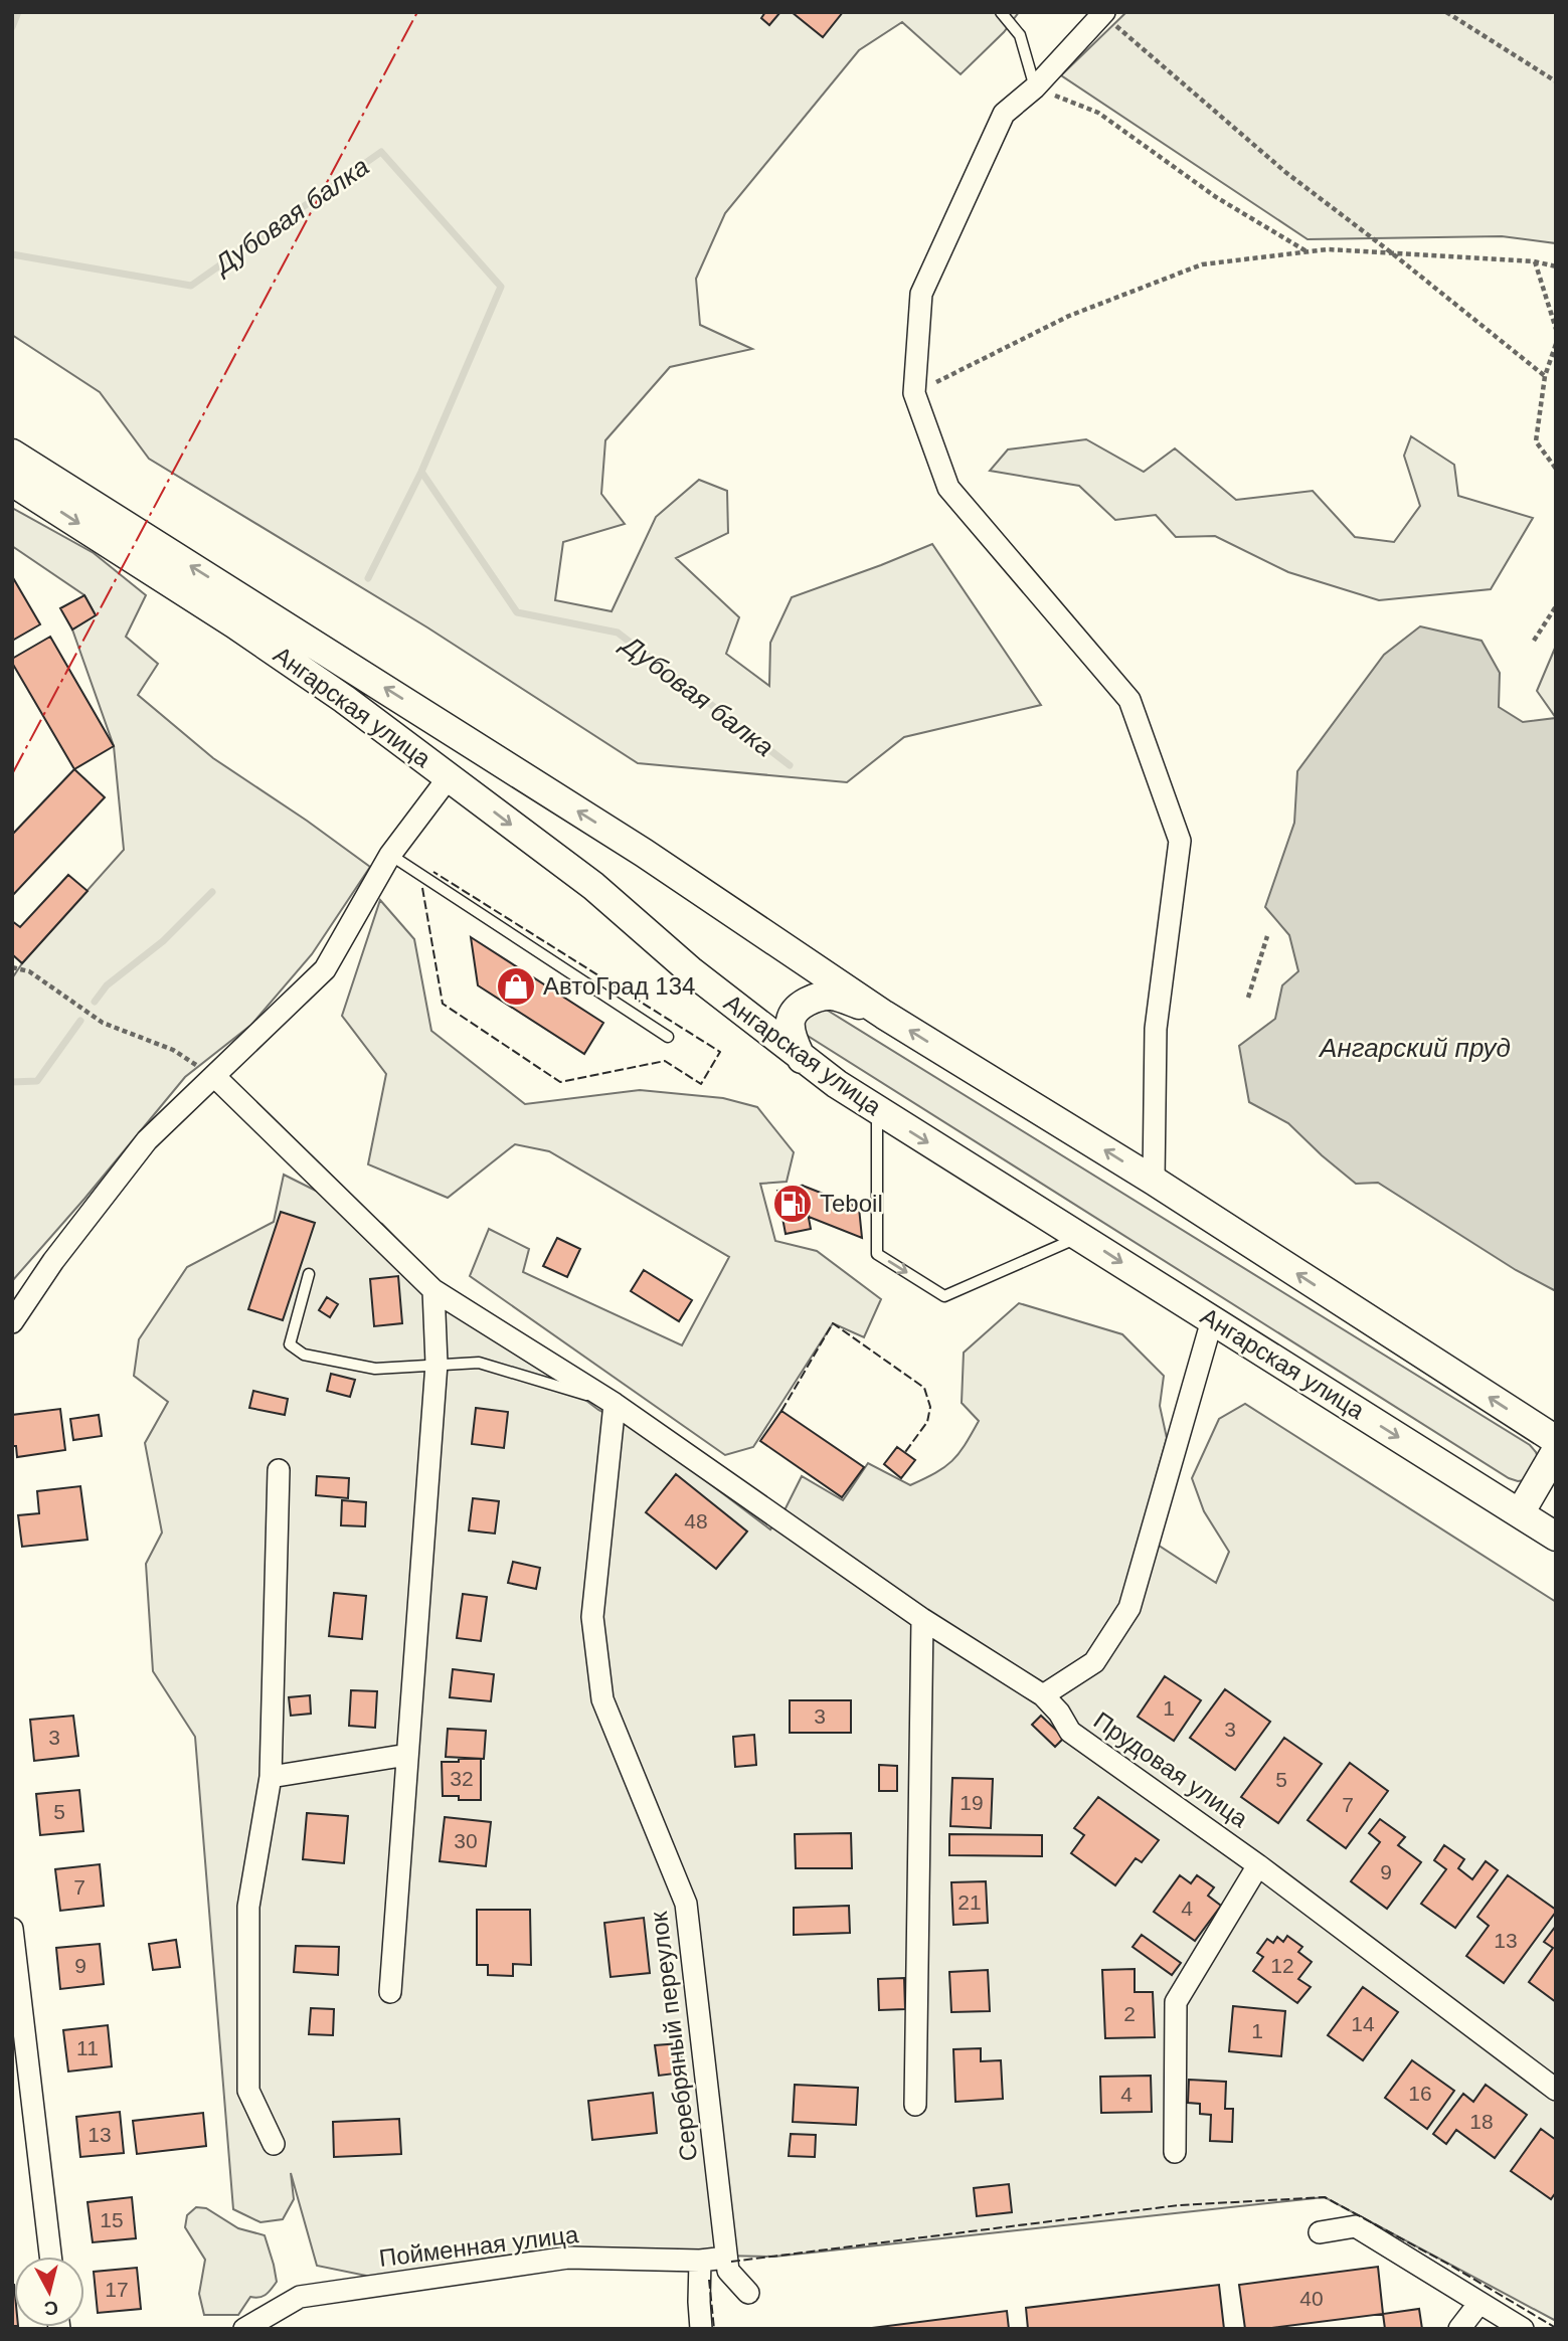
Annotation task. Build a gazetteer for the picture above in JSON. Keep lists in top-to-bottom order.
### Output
{
  "streets": {
    "main road": ["Ангарская улица"],
    "street": ["Прудовая улица", "Серебряный переулок", "Пойменная улица"]
  },
  "crossings": [
    ["Прудовая улица", "Серебряный переулок"],
    ["Серебряный переулок", "Пойменная улица"]
  ],
  "water": ["Дубовая балка", "Ангарский пруд"],
  "places": {
    "shop": ["АвтоГрад 134"],
    "fuel station": ["Teboil"]
  },
  "house_numbers": [
    "48",
    "1",
    "3",
    "3",
    "3",
    "32",
    "5",
    "19",
    "7",
    "5",
    "30",
    "9",
    "7",
    "21",
    "4",
    "13",
    "9",
    "12",
    "2",
    "14",
    "1",
    "11",
    "16",
    "4",
    "18",
    "13",
    "15",
    "17",
    "40"
  ],
  "north": "bottom"
}
